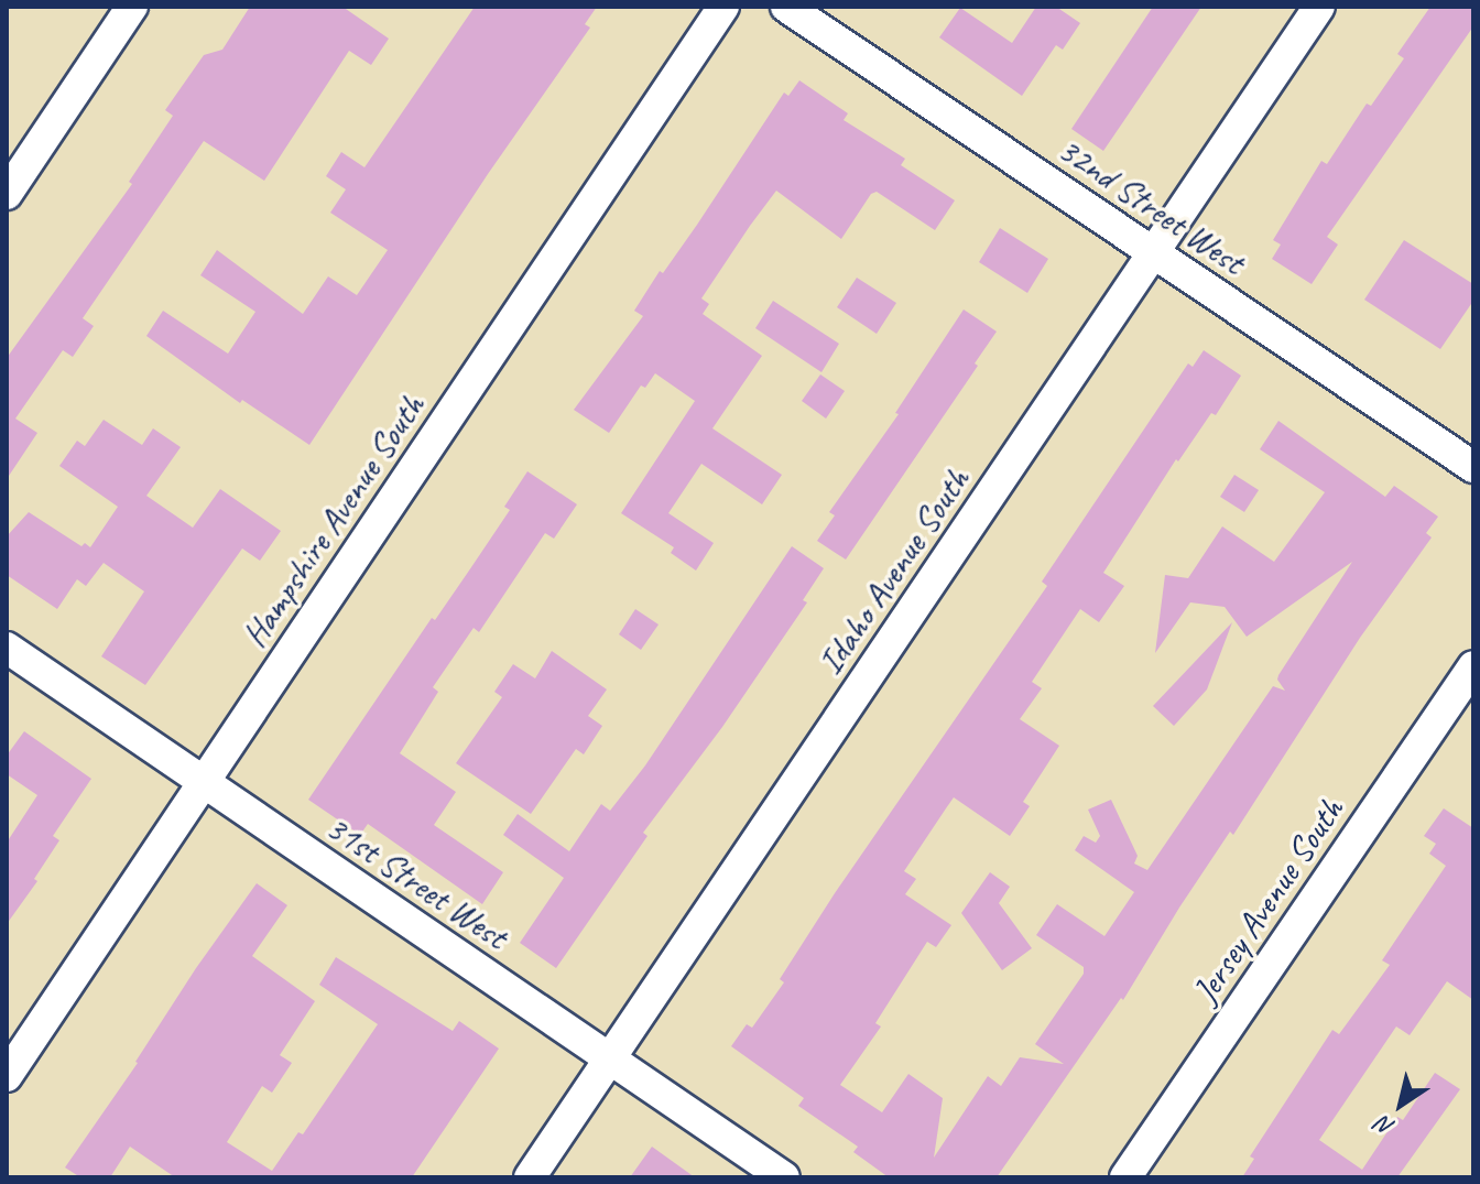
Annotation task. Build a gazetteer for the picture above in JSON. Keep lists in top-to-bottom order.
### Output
{
  "streets": {
    "street": [
      "32nd Street West",
      "Hampshire Avenue South",
      "Idaho Avenue South",
      "31st Street West",
      "Jersey Avenue South"
    ]
  },
  "crossings": [
    ["32nd Street West", "Idaho Avenue South"],
    ["Hampshire Avenue South", "31st Street West"],
    ["Idaho Avenue South", "31st Street West"]
  ],
  "north": "bottom left"
}
